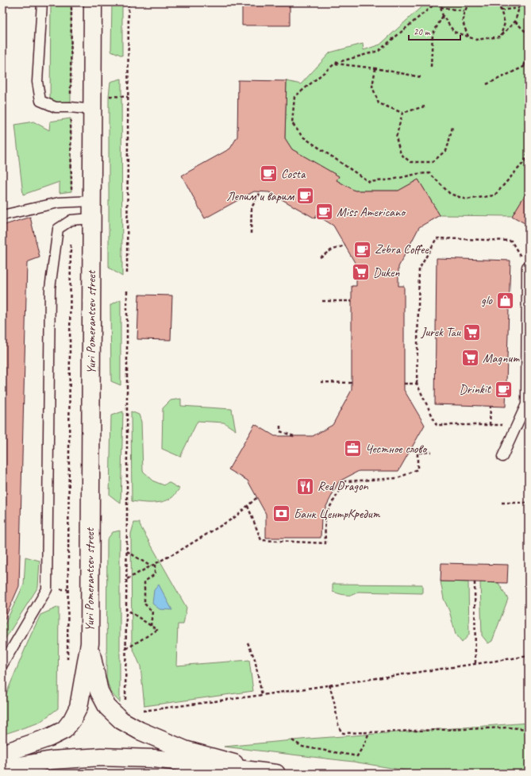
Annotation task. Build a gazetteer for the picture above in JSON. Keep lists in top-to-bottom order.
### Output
{
  "streets": {
    "street": ["Yuri Pomerantsev street"]
  },
  "places": {
    "cafe": [
      "Costa",
      "Лепим и варим",
      "Miss Americano",
      "Zebra Coffee",
      "Drinkit"
    ],
    "supermarket": ["Duken", "Jurek Tau", "Magnum"],
    "shop": ["glo"],
    "office": ["Честное слово"],
    "restaurant": ["Red Dragon"],
    "bank": ["Банк ЦентрКредит"]
  },
  "scale_bar": "20 m"
}
